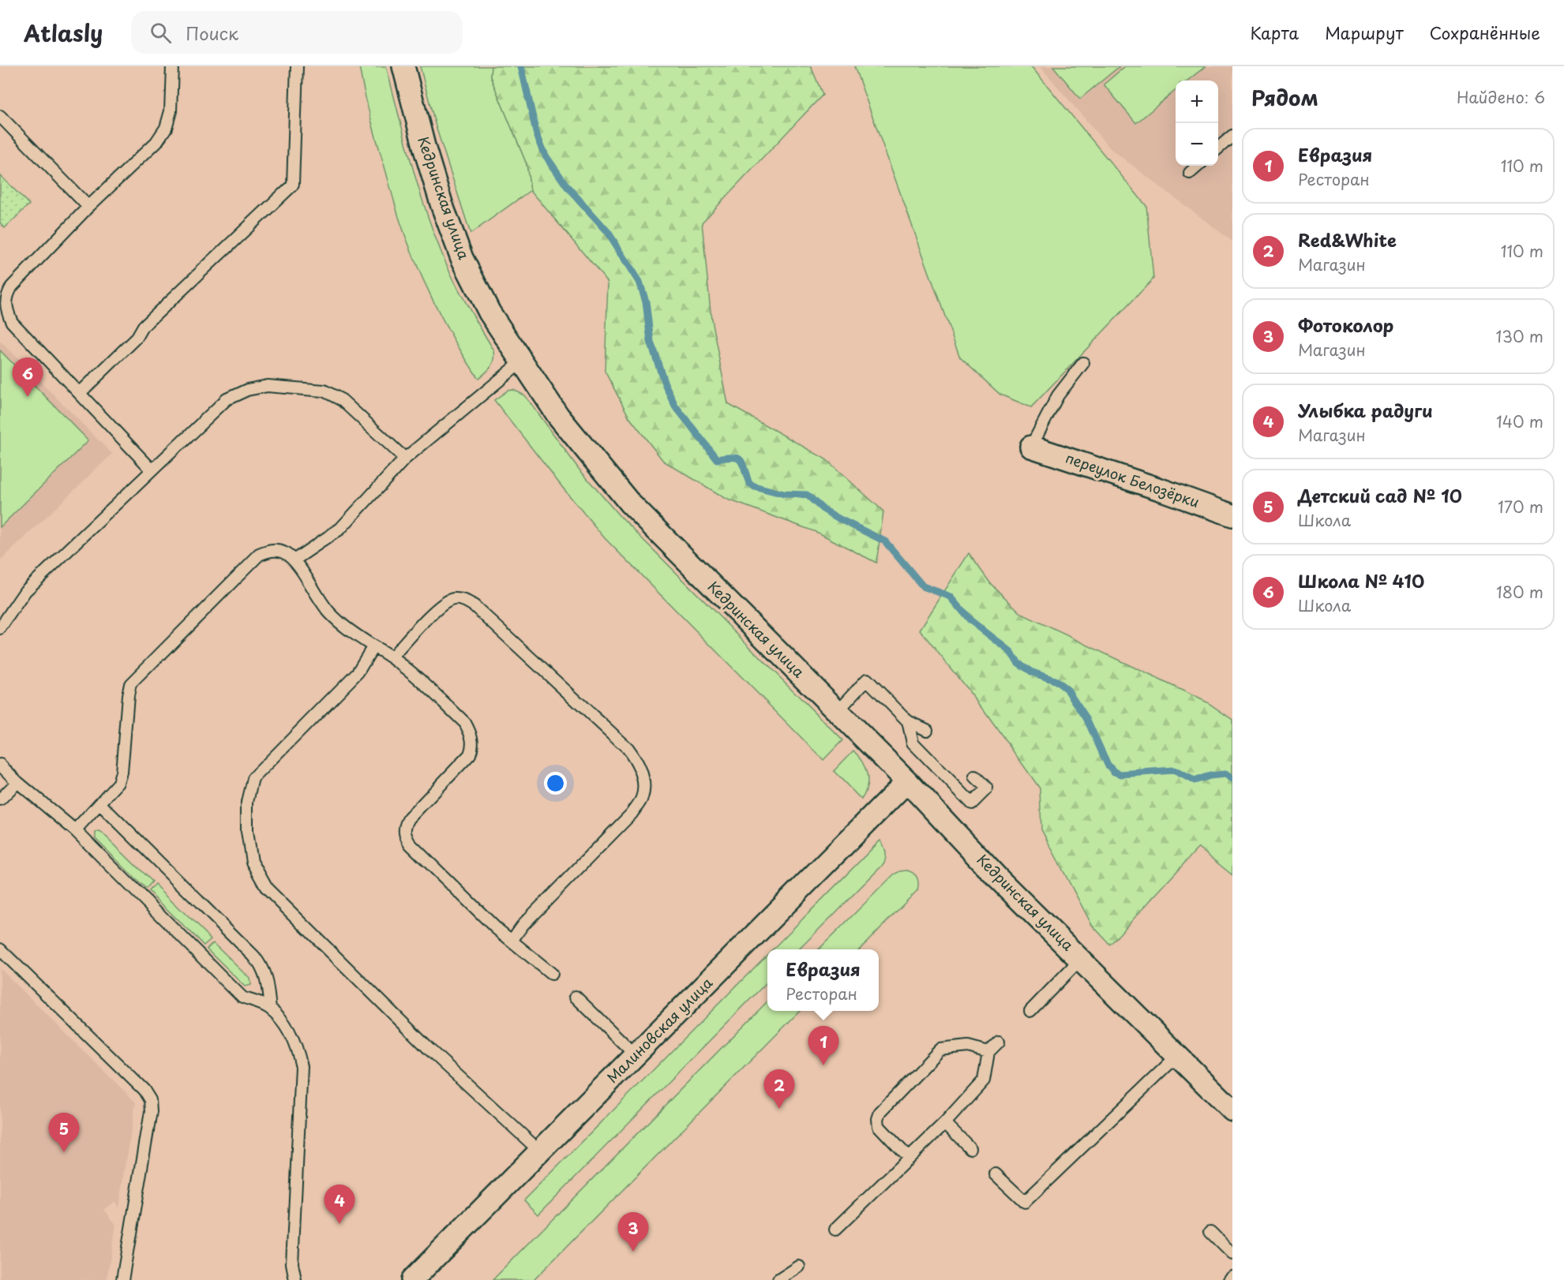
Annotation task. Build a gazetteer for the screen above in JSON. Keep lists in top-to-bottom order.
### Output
{
  "streets": {
    "street": ["Кедринская улица", "переулок Белозёрки", "Малиновская улица"]
  },
  "crossings": [
    ["Кедринская улица", "Малиновская улица"]
  ],
  "page": {
    "header": "Atlasly",
    "search": "Поиск",
    "nav": ["Карта", "Маршрут", "Сохранённые"],
    "heading": ["Рядом", "Найдено: 6"],
    "map_buttons": ["+", "−"],
    "list": [
      {
        "mark": "1",
        "name": "Евразия",
        "note": "Ресторан",
        "value": "110 m"
      },
      {
        "mark": "2",
        "name": "Red&White",
        "note": "Магазин",
        "value": "110 m"
      },
      {
        "mark": "3",
        "name": "Фотоколор",
        "note": "Магазин",
        "value": "130 m"
      },
      {
        "mark": "4",
        "name": "Улыбка радуги",
        "note": "Магазин",
        "value": "140 m"
      },
      {
        "mark": "5",
        "name": "Детский сад № 10",
        "note": "Школа",
        "value": "170 m"
      },
      {
        "mark": "6",
        "name": "Школа № 410",
        "note": "Школа",
        "value": "180 m"
      }
    ],
    "pins": [
      "6",
      "1",
      "2",
      "5",
      "4",
      "3"
    ],
    "popup": ["Евразия", "Ресторан"]
  }
}
